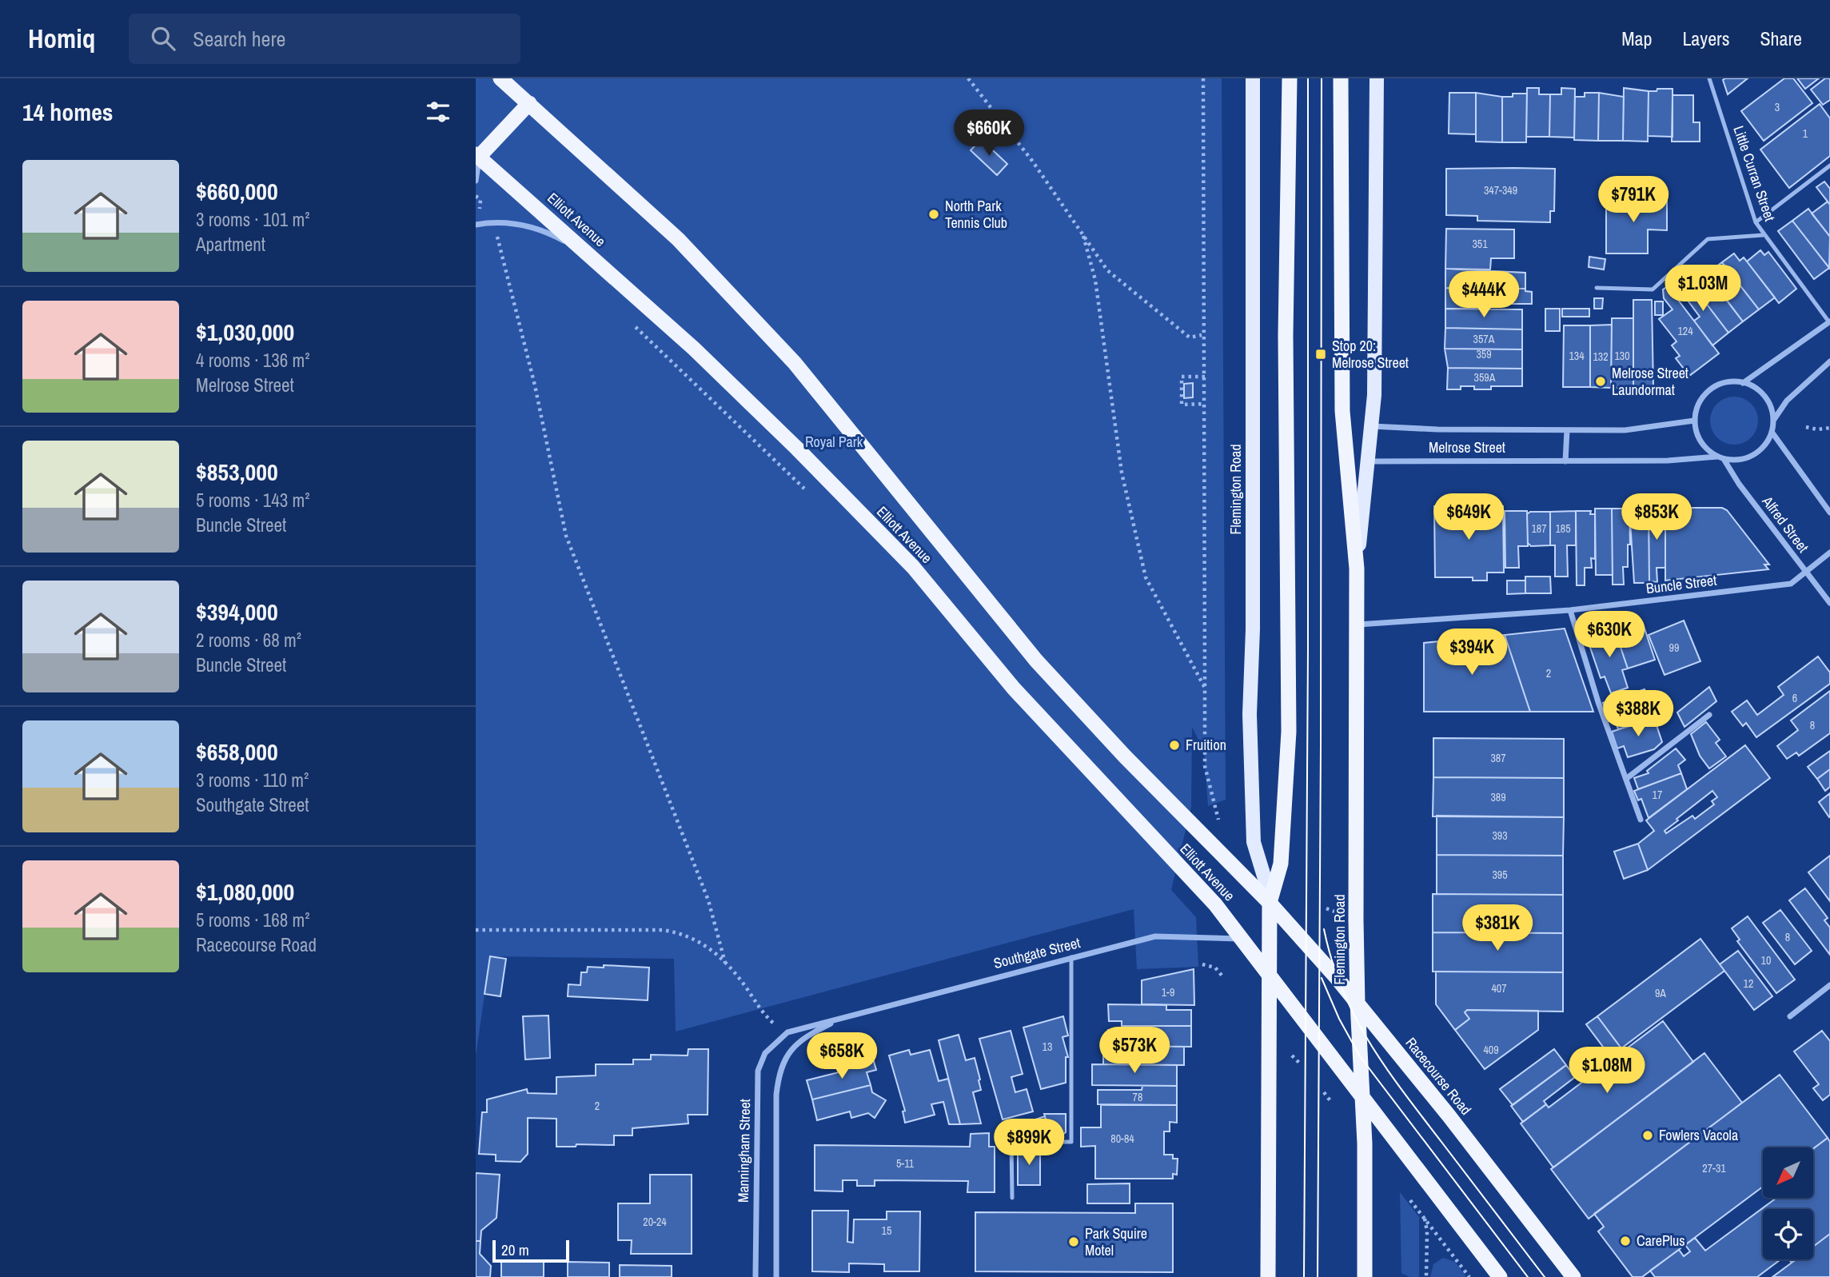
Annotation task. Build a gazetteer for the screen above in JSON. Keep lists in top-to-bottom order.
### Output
{
  "streets": {
    "highway": ["Elliott Avenue", "Flemington Road", "Racecourse Road"],
    "street": [
      "Melrose Street",
      "Alfred Street",
      "Buncle Street",
      "Southgate Street",
      "Manningham Street"
    ],
    "lane": ["Little Curran Street"]
  },
  "crossings": [
    ["Elliott Avenue", "Flemington Road"],
    ["Elliott Avenue", "Southgate Street"],
    ["Elliott Avenue", "Racecourse Road"],
    ["Melrose Street", "Flemington Road"],
    ["Melrose Street", "Alfred Street"],
    ["Flemington Road", "Buncle Street"],
    ["Flemington Road", "Racecourse Road"],
    ["Alfred Street", "Buncle Street"],
    ["Southgate Street", "Manningham Street"]
  ],
  "parks": ["Royal Park"],
  "places": {
    "other": [
      "North Park Tennis Club",
      "Melrose Street Laundormat",
      "Fruition",
      "Fowlers Vacola",
      "CarePlus",
      "Park Squire Motel"
    ],
    "transit": ["Stop 20: Melrose Street"]
  },
  "house_numbers": [
    "3",
    "1",
    "347-349",
    "351",
    "124",
    "357A",
    "359",
    "134",
    "130",
    "132",
    "359A",
    "187",
    "185",
    "99",
    "2",
    "6",
    "8",
    "387",
    "17",
    "389",
    "393",
    "395",
    "8",
    "10",
    "12",
    "407",
    "1-9",
    "9A",
    "13",
    "409",
    "78",
    "2",
    "80-84",
    "5-11",
    "27-31",
    "20-24",
    "15"
  ],
  "scale_bar": "20 m",
  "north": "bottom left",
  "page": {
    "header": "Homiq",
    "search": "Search here",
    "nav": ["Map", "Layers", "Share"],
    "heading": "14 homes",
    "price": [
      "$660K",
      "$791K",
      "$1.03M",
      "$444K",
      "$649K",
      "$853K",
      "$630K",
      "$394K",
      "$388K",
      "$381K",
      "$573K",
      "$658K",
      "$1.08M",
      "$899K"
    ],
    "list": [
      {
        "name": "$660,000",
        "note": "3 rooms · 101 m² · Apartment"
      },
      {
        "name": "$1,030,000",
        "note": "4 rooms · 136 m² · Melrose Street"
      },
      {
        "name": "$853,000",
        "note": "5 rooms · 143 m² · Buncle Street"
      },
      {
        "name": "$394,000",
        "note": "2 rooms · 68 m² · Buncle Street"
      },
      {
        "name": "$658,000",
        "note": "3 rooms · 110 m² · Southgate Street"
      },
      {
        "name": "$1,080,000",
        "note": "5 rooms · 168 m² · Racecourse Road"
      }
    ],
    "scale": "20 m"
  }
}
